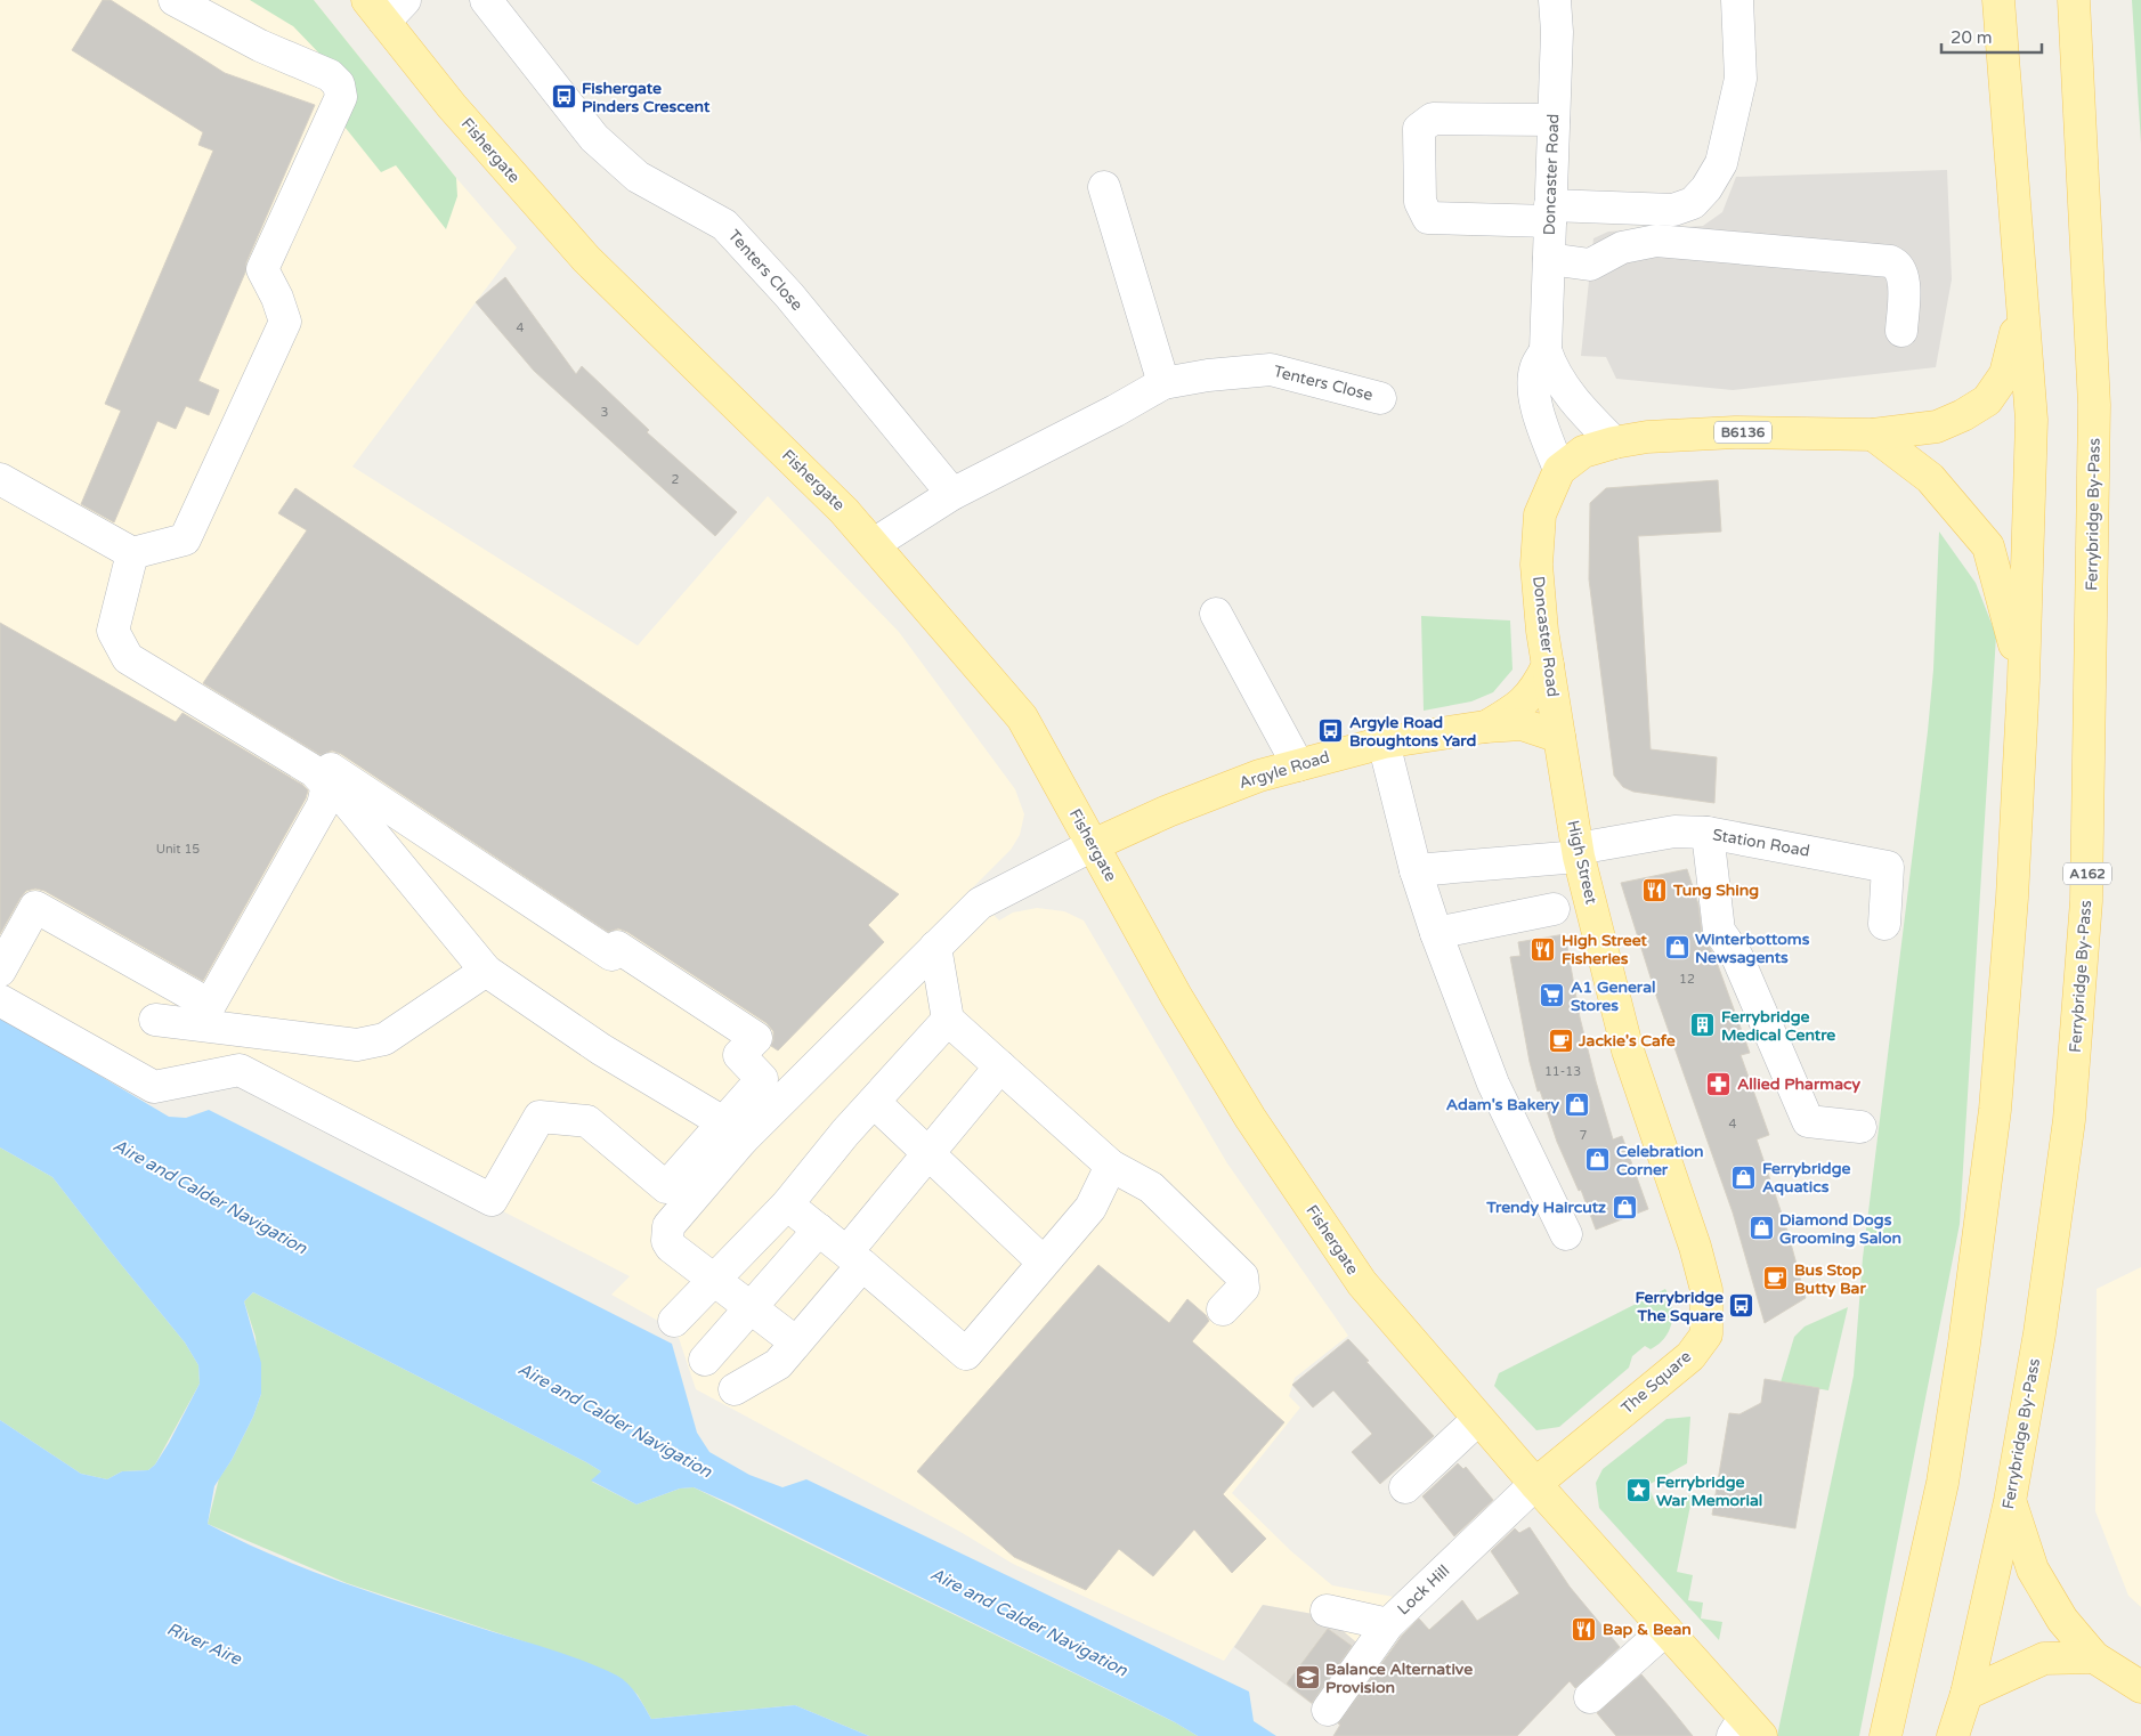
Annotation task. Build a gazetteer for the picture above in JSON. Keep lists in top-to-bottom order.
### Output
{
  "streets": {
    "main road": [
      "Fishergate",
      "Doncaster Road",
      "B6136",
      "Ferrybridge By-Pass",
      "Argyle Road",
      "High Street",
      "A162",
      "The Square"
    ],
    "street": ["Tenters Close", "Station Road", "Lock Hill"]
  },
  "crossings": [
    ["Fishergate", "Tenters Close"],
    ["Fishergate", "Argyle Road"],
    ["Fishergate", "The Square"],
    ["Fishergate", "Lock Hill"],
    ["Doncaster Road", "B6136"],
    ["Doncaster Road", "Argyle Road"],
    ["Doncaster Road", "High Street"],
    ["Argyle Road", "High Street"],
    ["Station Road", "High Street"],
    ["High Street", "The Square"],
    ["The Square", "Lock Hill"]
  ],
  "water": ["Aire and Calder Navigation", "River Aire"],
  "places": {
    "bus stop": ["Fishergate Pinders Crescent", "Argyle Road Broughtons Yard", "Ferrybridge The Square"],
    "restaurant": ["Tung Shing", "High Street Fisheries", "Bap & Bean"],
    "shop": [
      "Winterbottoms Newsagents",
      "Adam's Bakery",
      "Celebration Corner",
      "Ferrybridge Aquatics",
      "Trendy Haircutz",
      "Diamond Dogs Grooming Salon"
    ],
    "supermarket": ["A1 General Stores"],
    "building": ["Ferrybridge Medical Centre"],
    "cafe": ["Jackie's Cafe", "Bus Stop Butty Bar"],
    "pharmacy": ["Allied Pharmacy"],
    "place": ["Ferrybridge War Memorial"],
    "school or university": ["Balance Alternative Provision"]
  },
  "house_numbers": [
    "4",
    "3",
    "2",
    "Unit 15",
    "12",
    "11-13",
    "4",
    "7"
  ],
  "scale_bar": "20 m"
}
